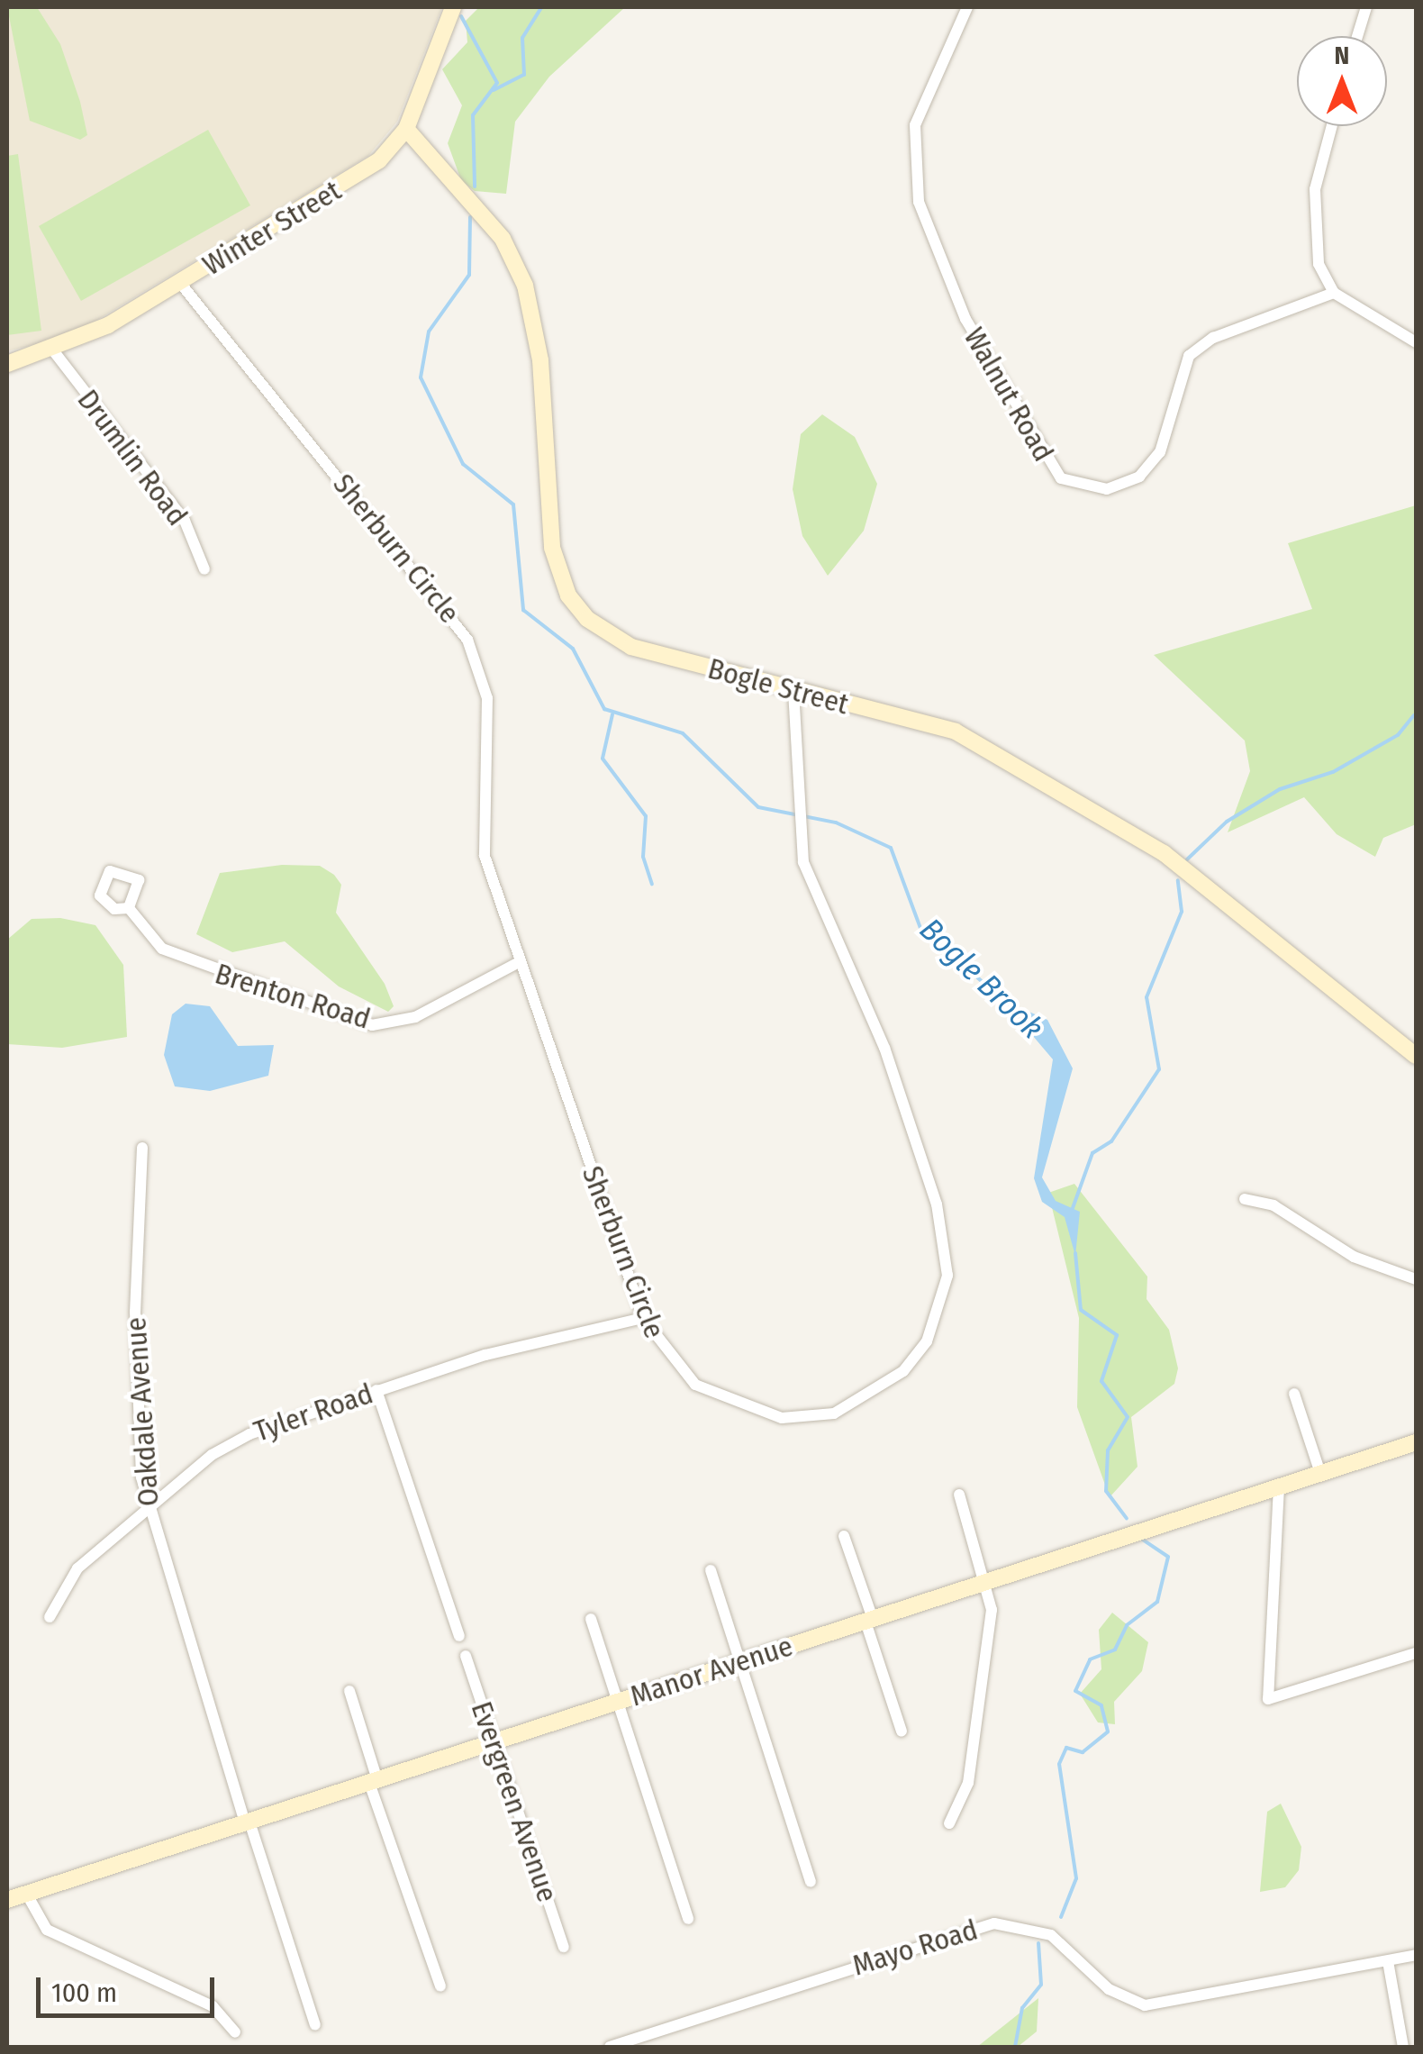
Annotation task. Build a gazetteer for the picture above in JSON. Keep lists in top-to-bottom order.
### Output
{
  "streets": {
    "street": [
      "Winter Street",
      "Walnut Road",
      "Drumlin Road",
      "Sherburn Circle",
      "Bogle Street",
      "Brenton Road",
      "Oakdale Avenue",
      "Tyler Road",
      "Manor Avenue",
      "Evergreen Avenue",
      "Mayo Road"
    ]
  },
  "crossings": [
    ["Winter Street", "Drumlin Road"],
    ["Winter Street", "Sherburn Circle"],
    ["Winter Street", "Bogle Street"],
    ["Sherburn Circle", "Bogle Street"],
    ["Sherburn Circle", "Brenton Road"],
    ["Sherburn Circle", "Tyler Road"],
    ["Oakdale Avenue", "Tyler Road"],
    ["Oakdale Avenue", "Manor Avenue"],
    ["Manor Avenue", "Evergreen Avenue"]
  ],
  "water": ["Bogle Brook"],
  "scale_bar": "100 m",
  "north": "top"
}
